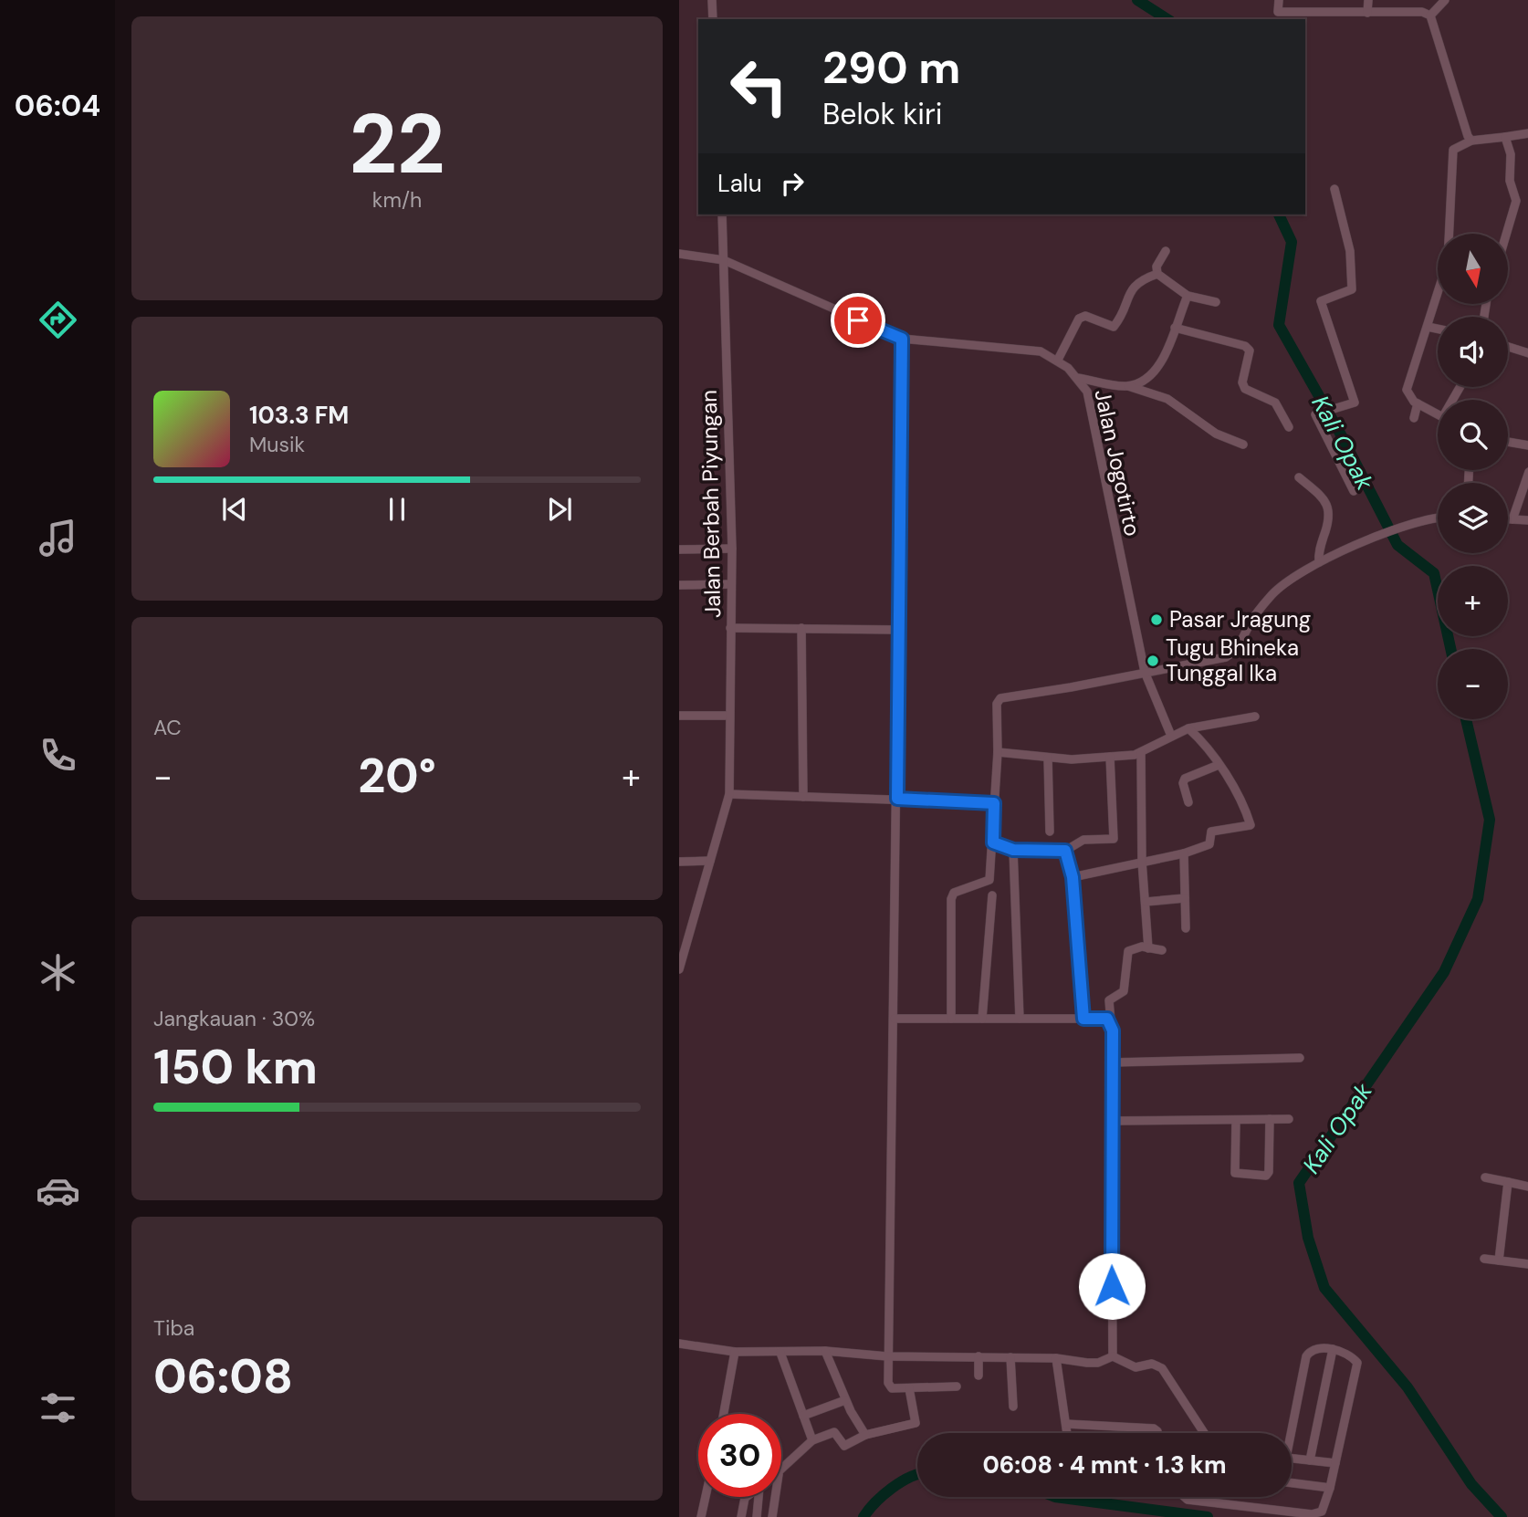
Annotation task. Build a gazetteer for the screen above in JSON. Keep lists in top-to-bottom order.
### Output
{
  "streets": {
    "street": ["Jalan Jogotirto", "Jalan Berbah Piyungan"]
  },
  "crossings": [
    ["Jalan Jogotirto", "Jalan Berbah Piyungan"]
  ],
  "water": ["Kali Opak"],
  "places": ["Pasar Jragung", "Tugu Bhineka Tunggal Ika"],
  "north": "bottom",
  "page": {
    "tabs": "06:04",
    "tile": [
      ["22", "km/h"],
      "AC",
      ["Jangkauan · 30%", "150 km"],
      ["Tiba", "06:08"]
    ],
    "turn": ["290 m", "Belok kiri"],
    "then": "Lalu",
    "map_buttons": ["+", "−"],
    "song": ["103.3 FM", "Musik"],
    "heat": ["−", "20°", "+"],
    "limit": "30",
    "trip": "06:08 · 4 mnt · 1.3 km"
  }
}
